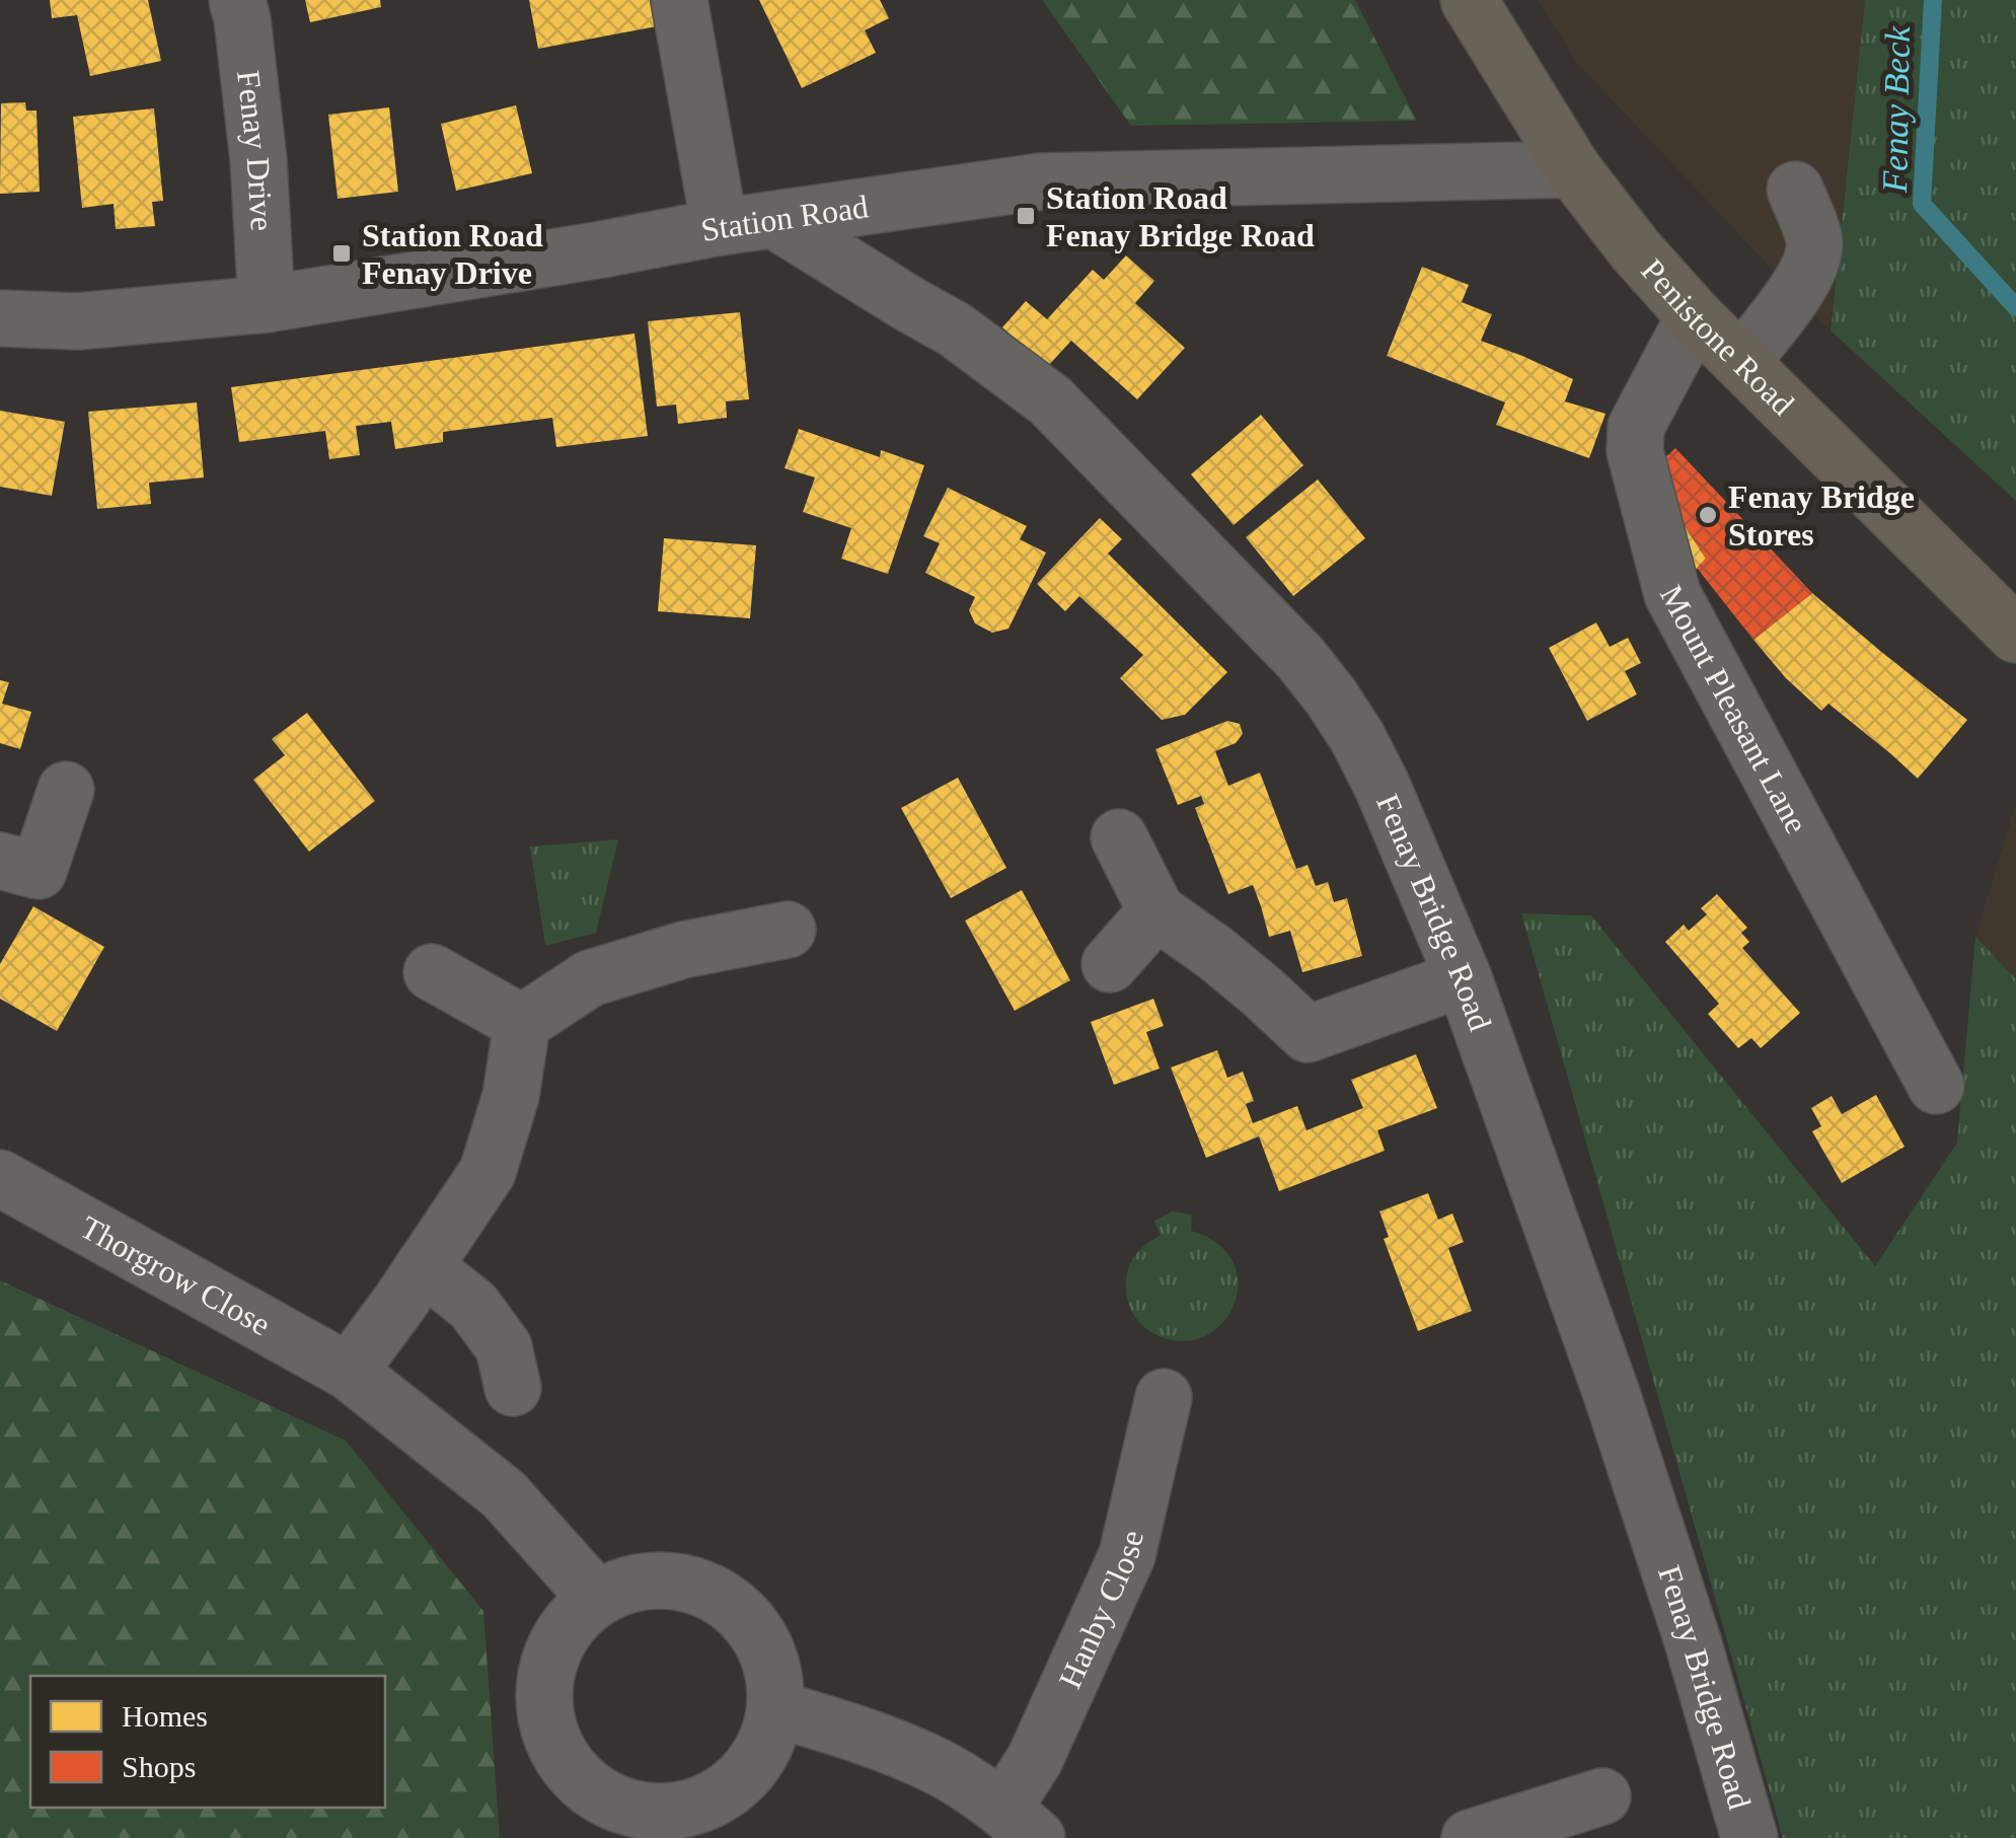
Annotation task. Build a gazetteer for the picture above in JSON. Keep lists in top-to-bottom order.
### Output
{
  "streets": {
    "highway": ["Penistone Road"],
    "street": [
      "Fenay Drive",
      "Station Road",
      "Mount Pleasant Lane",
      "Fenay Bridge Road",
      "Thorgrow Close",
      "Hanby Close"
    ]
  },
  "crossings": [
    ["Fenay Drive", "Station Road"],
    ["Station Road", "Penistone Road"],
    ["Station Road", "Fenay Bridge Road"],
    ["Penistone Road", "Mount Pleasant Lane"],
    ["Thorgrow Close", "Hanby Close"]
  ],
  "water": ["Fenay Beck"],
  "places": {
    "transit": ["Station Road Fenay Bridge Road", "Station Road Fenay Drive"],
    "other": ["Fenay Bridge Stores"]
  },
  "legend": ["Homes", "Shops"]
}
